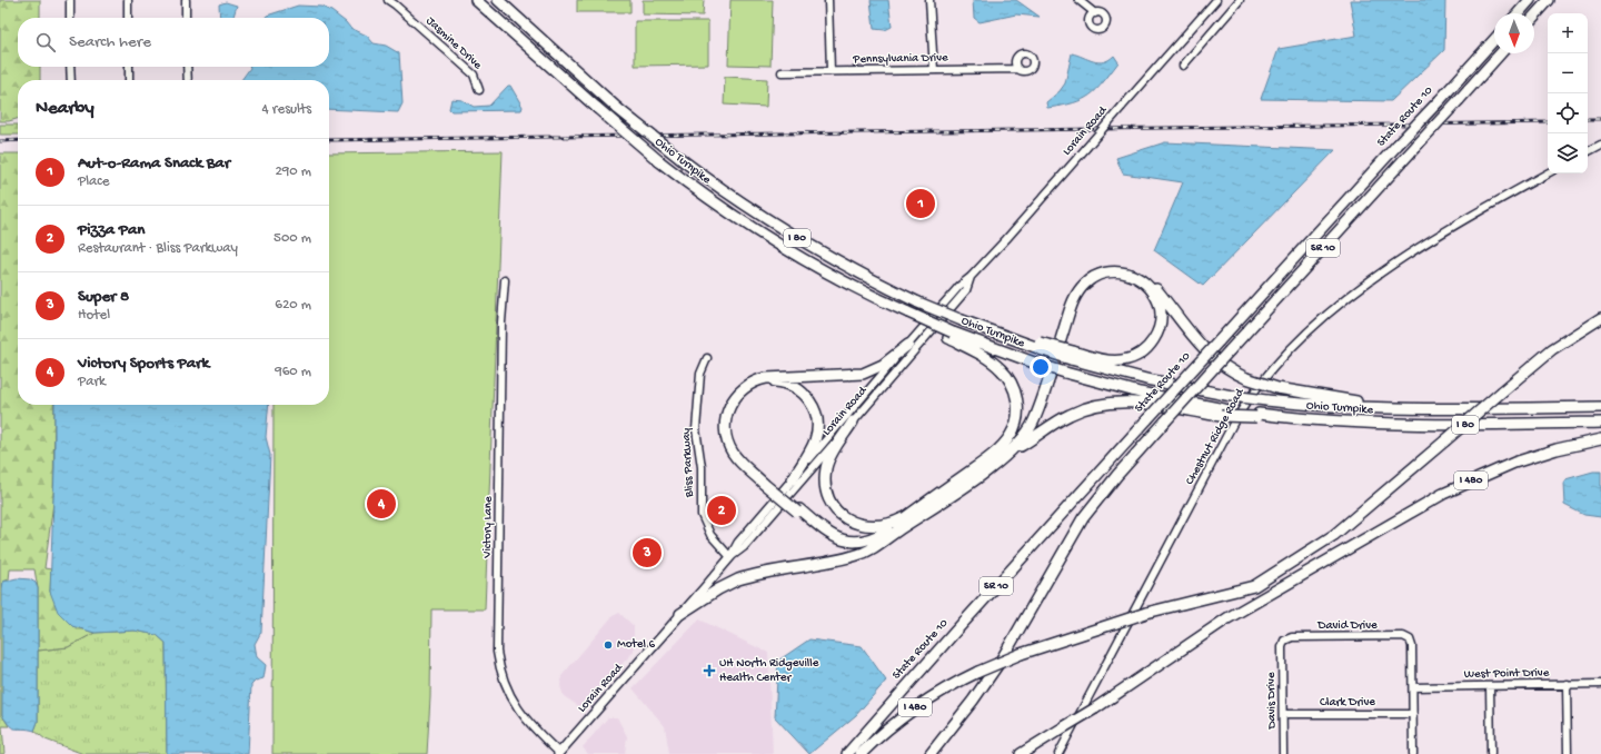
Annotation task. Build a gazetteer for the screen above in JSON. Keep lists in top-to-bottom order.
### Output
{
  "streets": {
    "highway": [
      "State Route 10",
      "Ohio Turnpike",
      "I 80",
      "SR 10",
      "I 480"
    ],
    "main road": ["Lorain Road"],
    "street": [
      "Jasmine Drive",
      "Pennsylvania Drive",
      "Chestnut Ridge Road",
      "Bliss Parkway",
      "Victory Lane",
      "David Drive",
      "West Point Drive",
      "Davis Drive",
      "Clark Drive"
    ]
  },
  "crossings": [
    ["Lorain Road", "Bliss Parkway"],
    ["Lorain Road", "Victory Lane"],
    ["David Drive", "West Point Drive"],
    ["David Drive", "Davis Drive"],
    ["Davis Drive", "Clark Drive"]
  ],
  "places": {
    "other": ["Motel 6"],
    "health": ["UH North Ridgeville Health Center"]
  },
  "north": "bottom",
  "page": {
    "map_buttons": ["+", "−"],
    "search": "Search here",
    "heading": ["Nearby", "4 results"],
    "list": [
      {
        "mark": "1",
        "name": "Aut-o-Rama Snack Bar",
        "note": "Place",
        "value": "290 m"
      },
      {
        "mark": "2",
        "name": "Pizza Pan",
        "note": "Restaurant · Bliss Parkway",
        "value": "500 m"
      },
      {
        "mark": "3",
        "name": "Super 8",
        "note": "Hotel",
        "value": "620 m"
      },
      {
        "mark": "4",
        "name": "Victory Sports Park",
        "note": "Park",
        "value": "960 m"
      }
    ],
    "pins": [
      "1",
      "4",
      "2",
      "3"
    ]
  }
}
